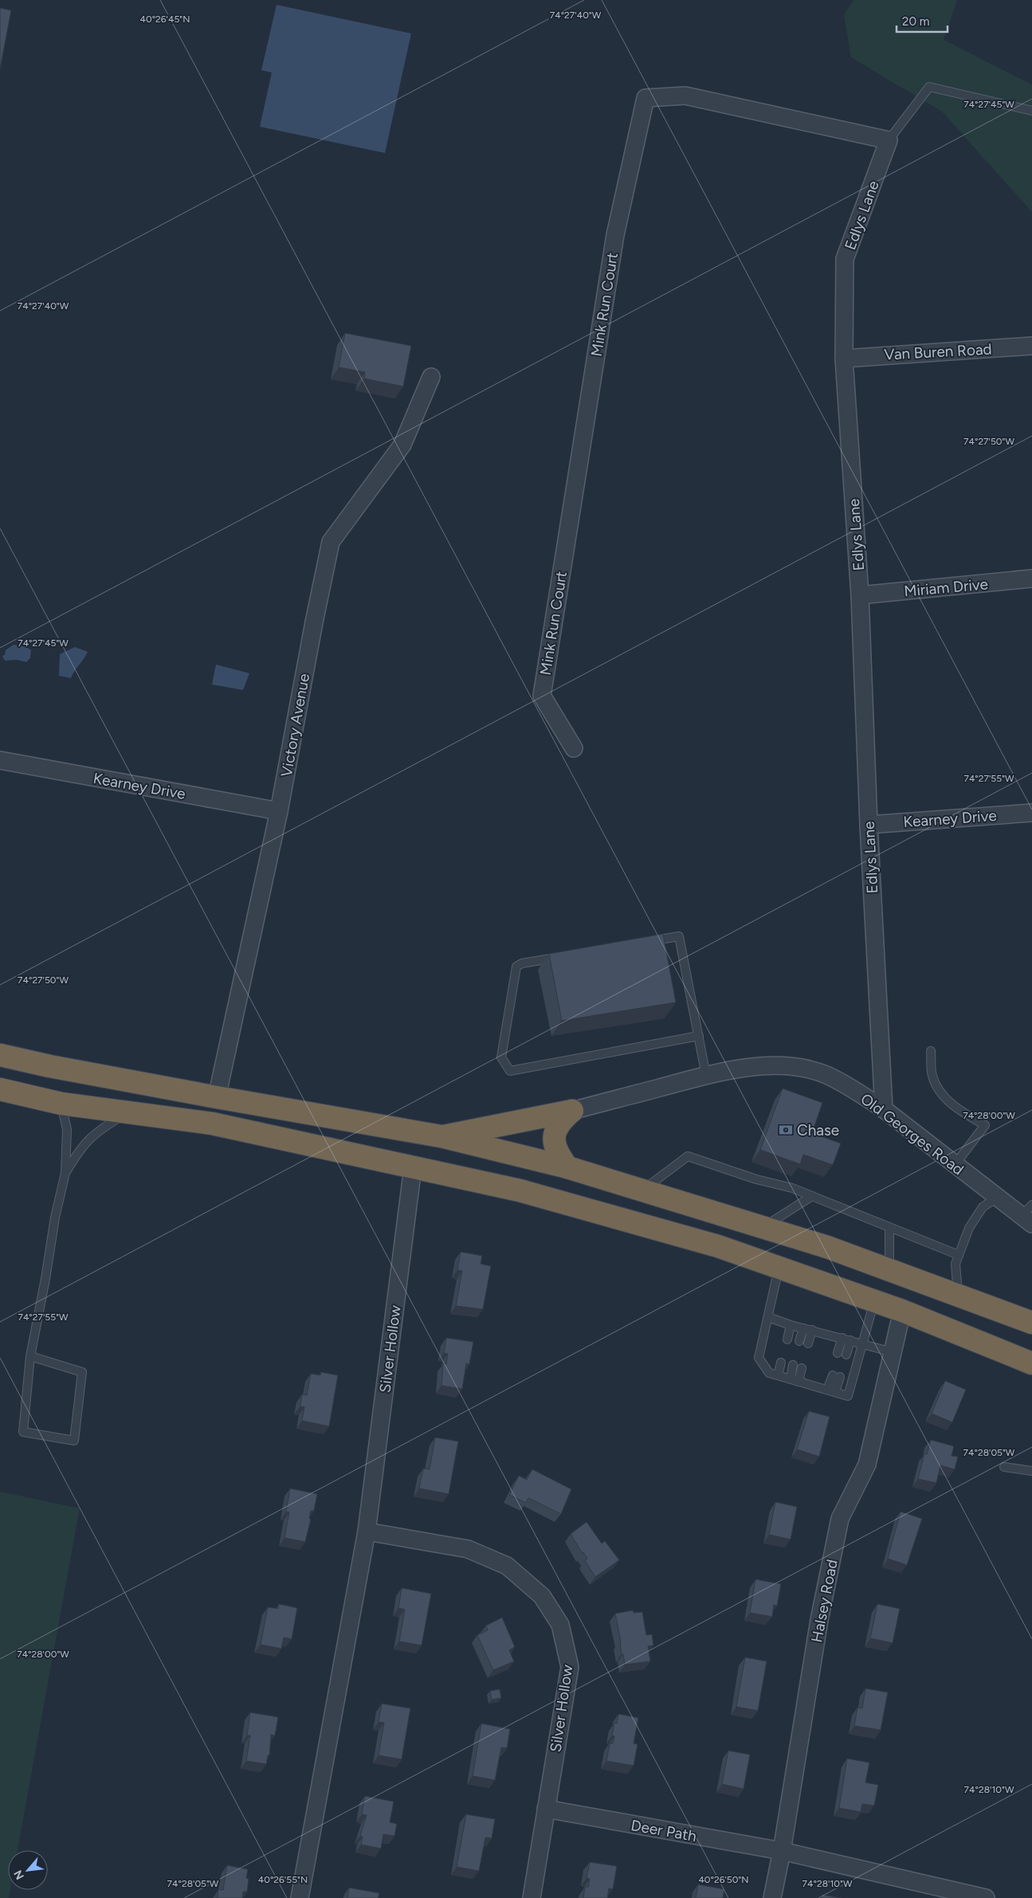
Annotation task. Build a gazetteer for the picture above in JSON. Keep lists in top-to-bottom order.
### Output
{
  "streets": {
    "street": [
      "Edlys Lane",
      "Mink Run Court",
      "Van Buren Road",
      "Miriam Drive",
      "Victory Avenue",
      "Kearney Drive",
      "Old Georges Road",
      "Silver Hollow",
      "Halsey Road",
      "Deer Path"
    ]
  },
  "crossings": [
    ["Edlys Lane", "Mink Run Court"],
    ["Edlys Lane", "Van Buren Road"],
    ["Edlys Lane", "Miriam Drive"],
    ["Edlys Lane", "Kearney Drive"],
    ["Edlys Lane", "Old Georges Road"],
    ["Victory Avenue", "Kearney Drive"],
    ["Silver Hollow", "Deer Path"],
    ["Halsey Road", "Deer Path"]
  ],
  "places": {
    "bank": ["Chase"]
  },
  "scale_bar": "20 m",
  "north": "bottom left",
  "coordinates": [
    "74°27'40\"W",
    "40°26'45\"N",
    "74°27'45\"W",
    "74°27'50\"W",
    "74°27'55\"W",
    "74°28'00\"W",
    "74°28'05\"W",
    "74°28'10\"W",
    "40°26'55\"N",
    "40°26'50\"N"
  ]
}
